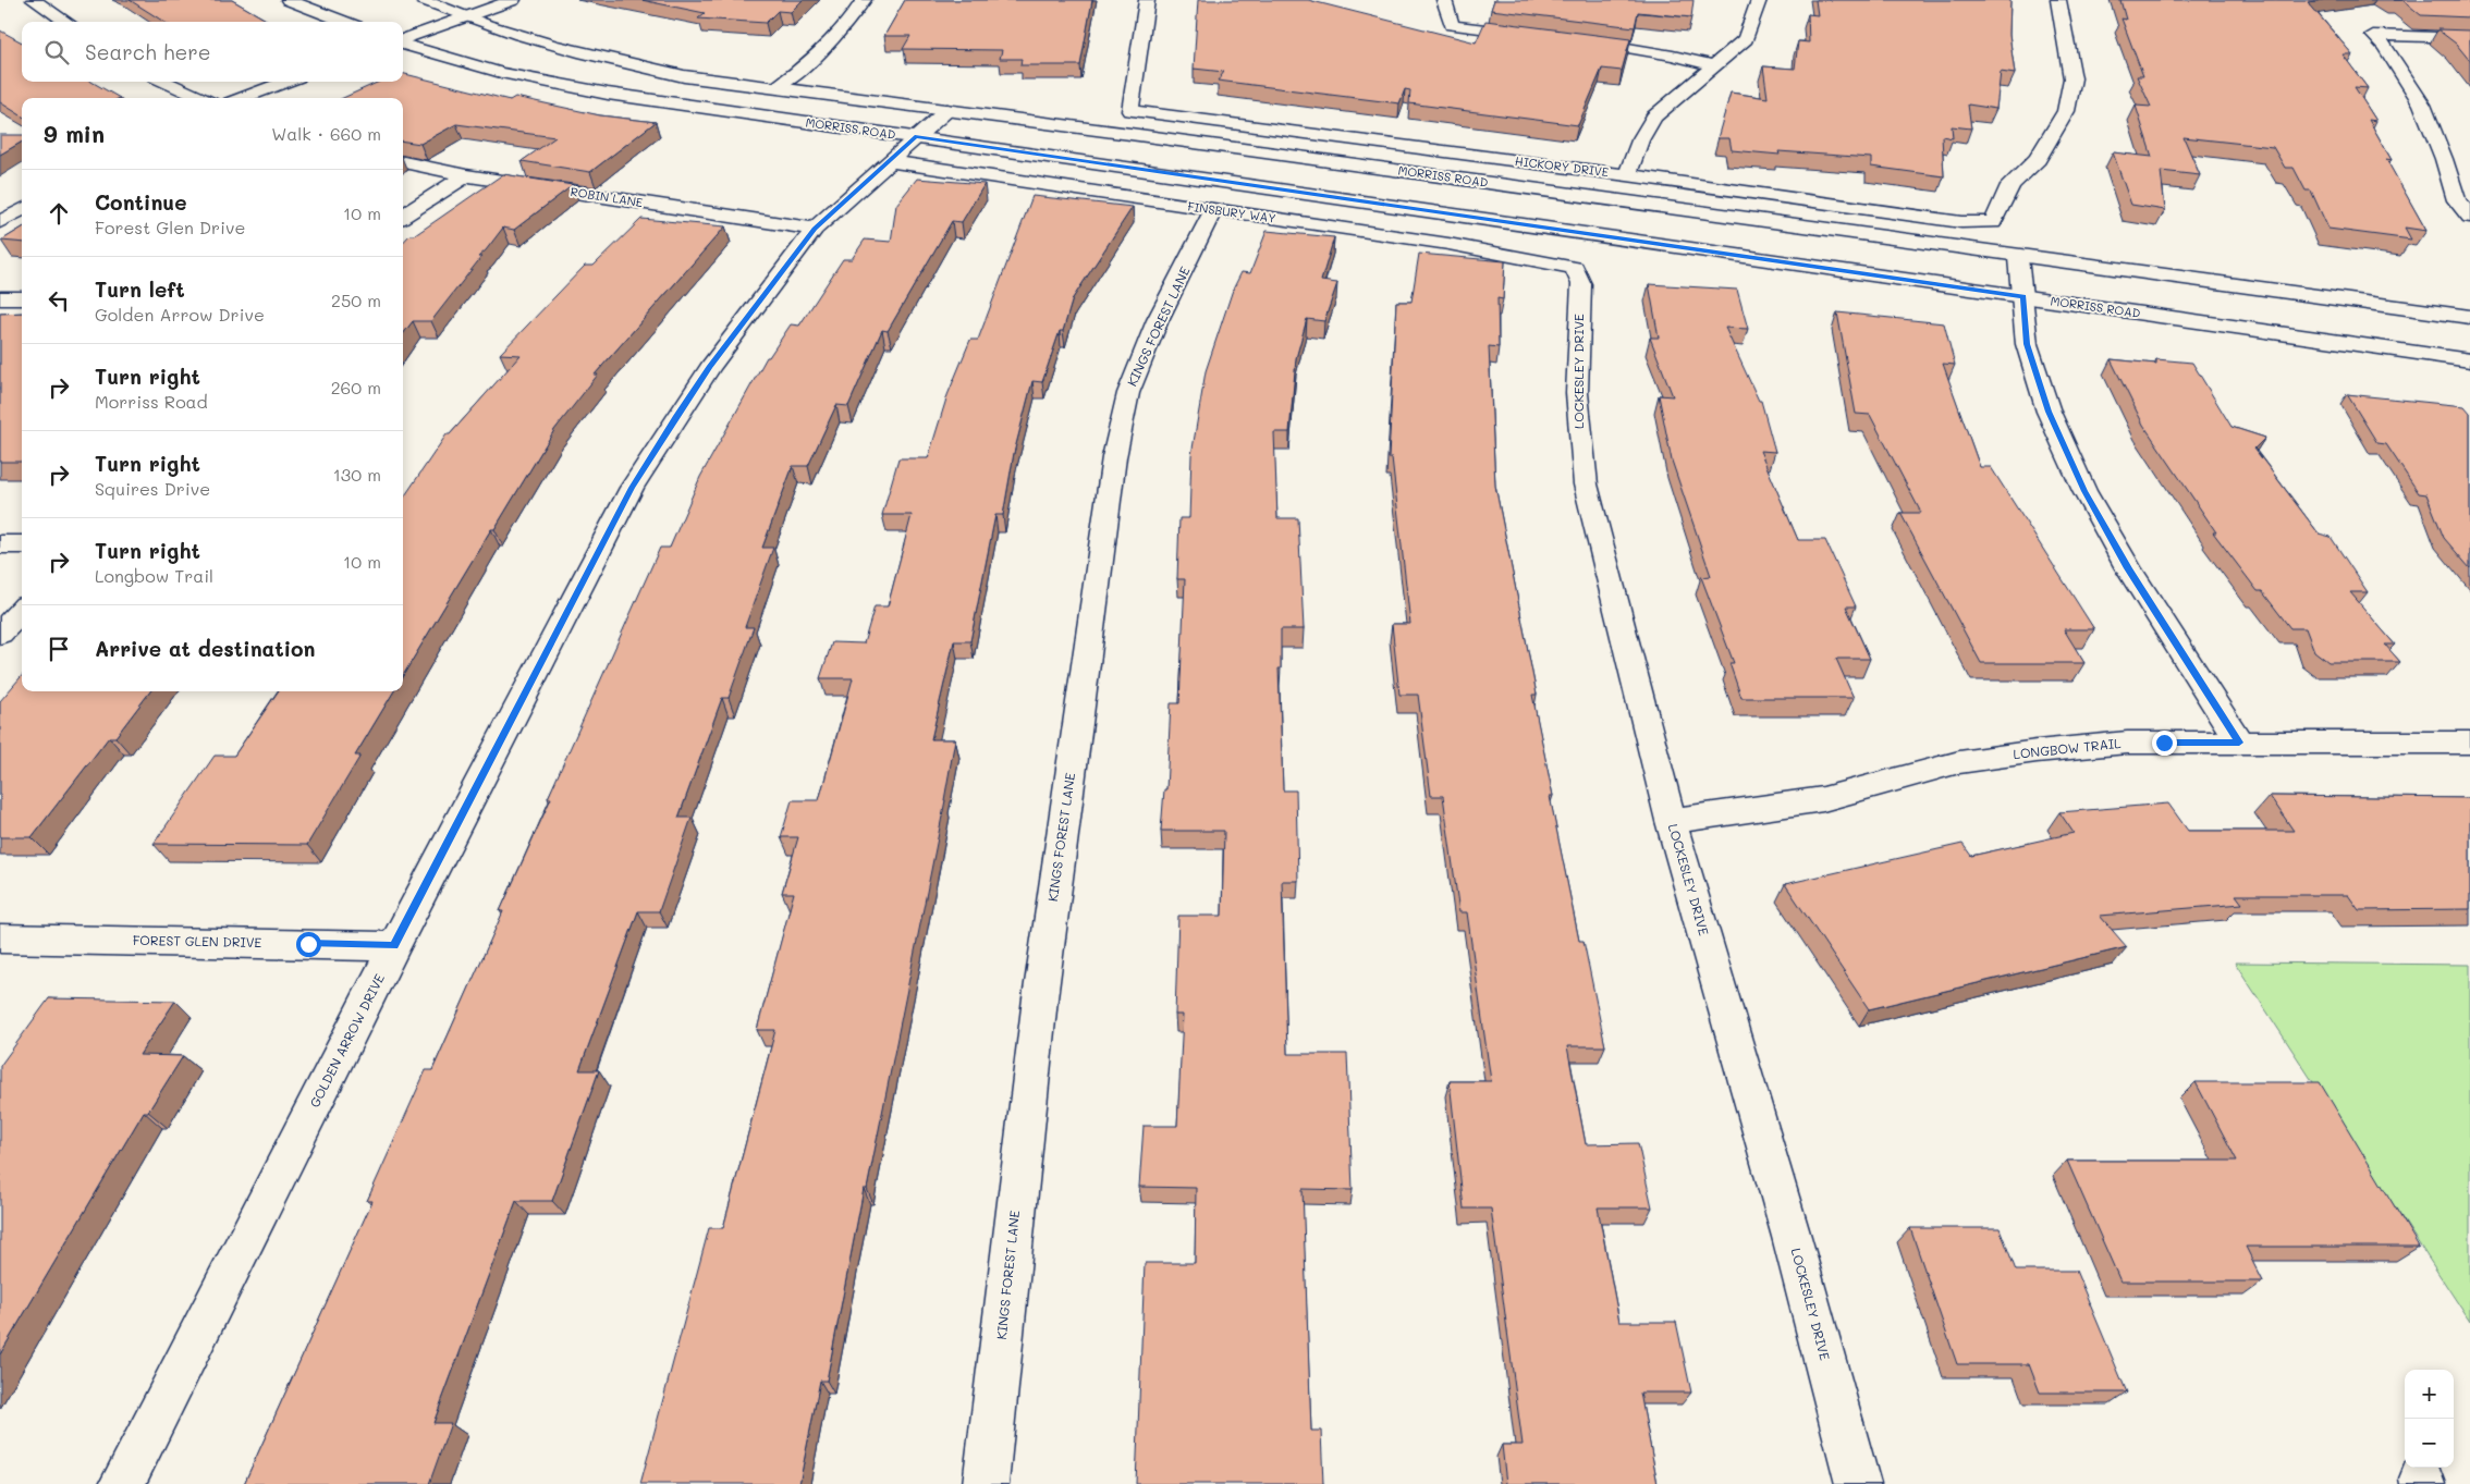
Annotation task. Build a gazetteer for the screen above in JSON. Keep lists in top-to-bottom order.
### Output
{
  "streets": {
    "street": [
      "MORRISS ROAD",
      "HICKORY DRIVE",
      "ROBIN LANE",
      "FINSBURY WAY",
      "KINGS FOREST LANE",
      "LOCKESLEY DRIVE",
      "LONGBOW TRAIL",
      "FOREST GLEN DRIVE",
      "GOLDEN ARROW DRIVE"
    ]
  },
  "crossings": [
    ["MORRISS ROAD", "GOLDEN ARROW DRIVE"],
    ["ROBIN LANE", "GOLDEN ARROW DRIVE"],
    ["FINSBURY WAY", "KINGS FOREST LANE"],
    ["FINSBURY WAY", "LOCKESLEY DRIVE"],
    ["FINSBURY WAY", "GOLDEN ARROW DRIVE"],
    ["LOCKESLEY DRIVE", "LONGBOW TRAIL"],
    ["FOREST GLEN DRIVE", "GOLDEN ARROW DRIVE"]
  ],
  "page": {
    "search": "Search here",
    "heading": ["9 min", "Walk · 660 m"],
    "list": [
      ["Continue", "Forest Glen Drive", "10 m"],
      ["Turn left", "Golden Arrow Drive", "250 m"],
      ["Turn right", "Morriss Road", "260 m"],
      ["Turn right", "Squires Drive", "130 m"],
      ["Turn right", "Longbow Trail", "10 m"],
      "Arrive at destination"
    ],
    "map_buttons": ["+", "−"]
  }
}
